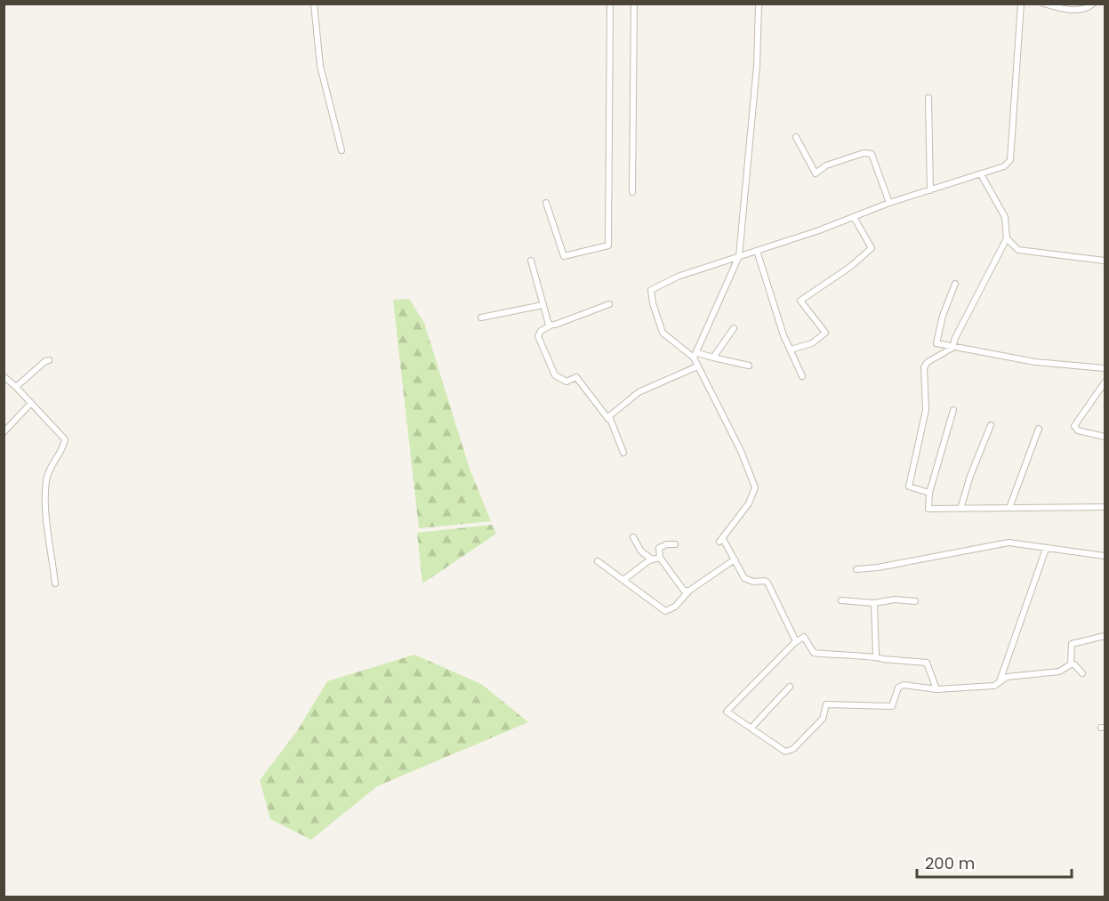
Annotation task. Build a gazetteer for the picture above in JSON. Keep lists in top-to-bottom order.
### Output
{
  "scale_bar": "200 m"
}
